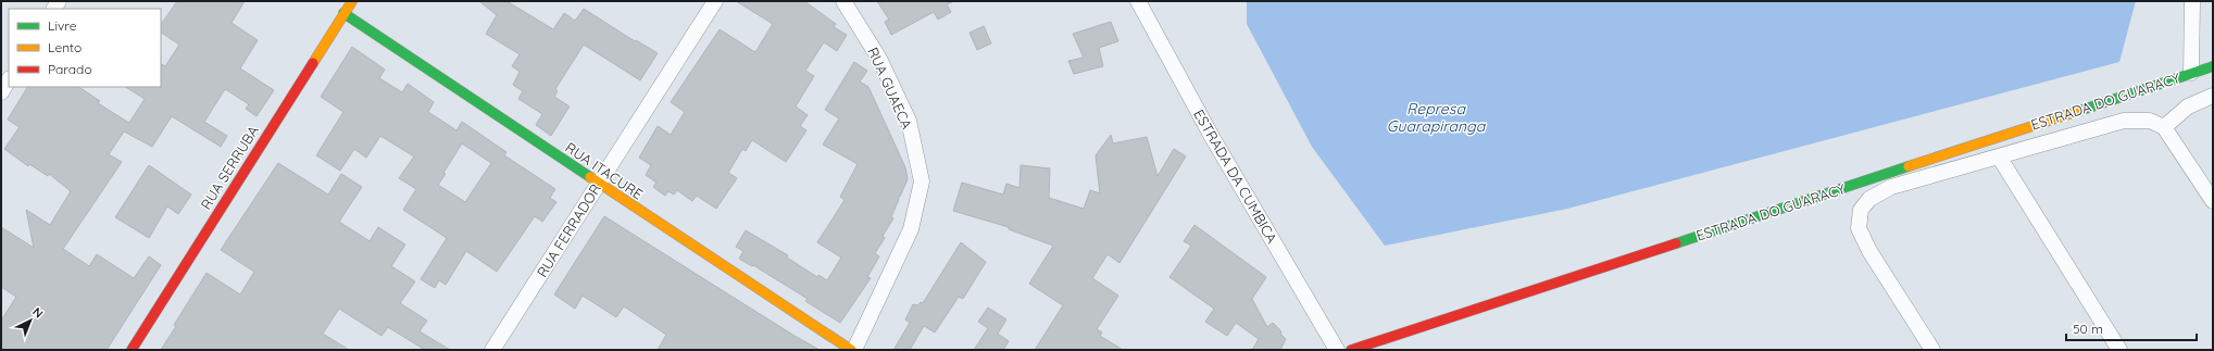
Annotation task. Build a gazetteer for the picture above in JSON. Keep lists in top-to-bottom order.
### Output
{
  "streets": {
    "street": [
      "RUA GUAECA",
      "ESTRADA DO GUARACY",
      "RUA SERRUBA",
      "RUA ITACURE",
      "ESTRADA DA CUMBICA",
      "RUA FERRADOR"
    ]
  },
  "crossings": [
    ["RUA SERRUBA", "RUA ITACURE"],
    ["RUA ITACURE", "RUA FERRADOR"]
  ],
  "water": ["Represa Guarapiranga"],
  "legend": ["Livre", "Lento", "Parado"],
  "scale_bar": "50 m",
  "north": "top right"
}
